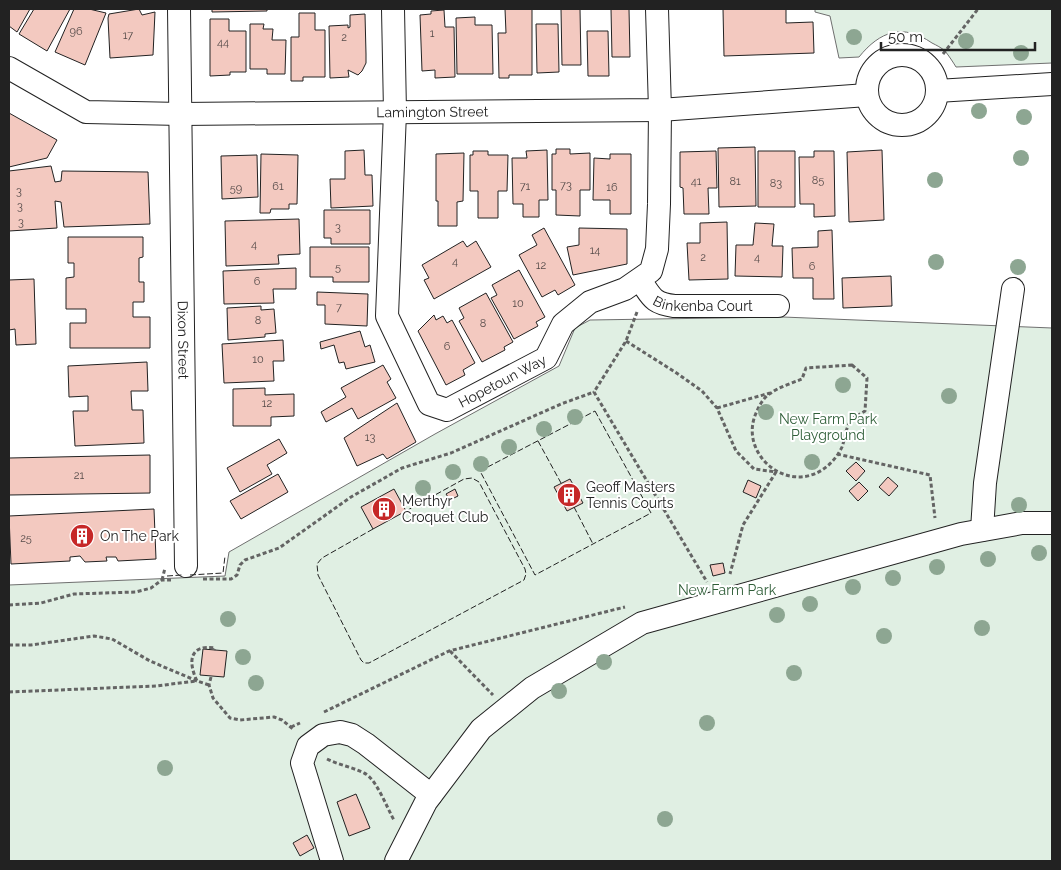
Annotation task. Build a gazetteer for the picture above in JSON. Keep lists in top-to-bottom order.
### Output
{
  "streets": {
    "street": [
      "Lamington Street",
      "Binkenba Court",
      "Dixon Street",
      "Hopetoun Way"
    ]
  },
  "crossings": [
    ["Lamington Street", "Dixon Street"],
    ["Lamington Street", "Hopetoun Way"],
    ["Binkenba Court", "Hopetoun Way"]
  ],
  "parks": ["New Farm Park Playground", "New Farm Park"],
  "places": {
    "building": ["Geoff Masters Tennis Courts", "Merthyr Croquet Club", "On The Park"]
  },
  "house_numbers": [
    "96",
    "1",
    "17",
    "2",
    "44",
    "85",
    "41",
    "81",
    "83",
    "73",
    "61",
    "71",
    "16",
    "59",
    "3",
    "3",
    "3",
    "3",
    "4",
    "14",
    "2",
    "4",
    "4",
    "12",
    "6",
    "5",
    "6",
    "10",
    "7",
    "8",
    "8",
    "6",
    "10",
    "12",
    "13",
    "21",
    "25"
  ],
  "scale_bar": "50 m"
}
